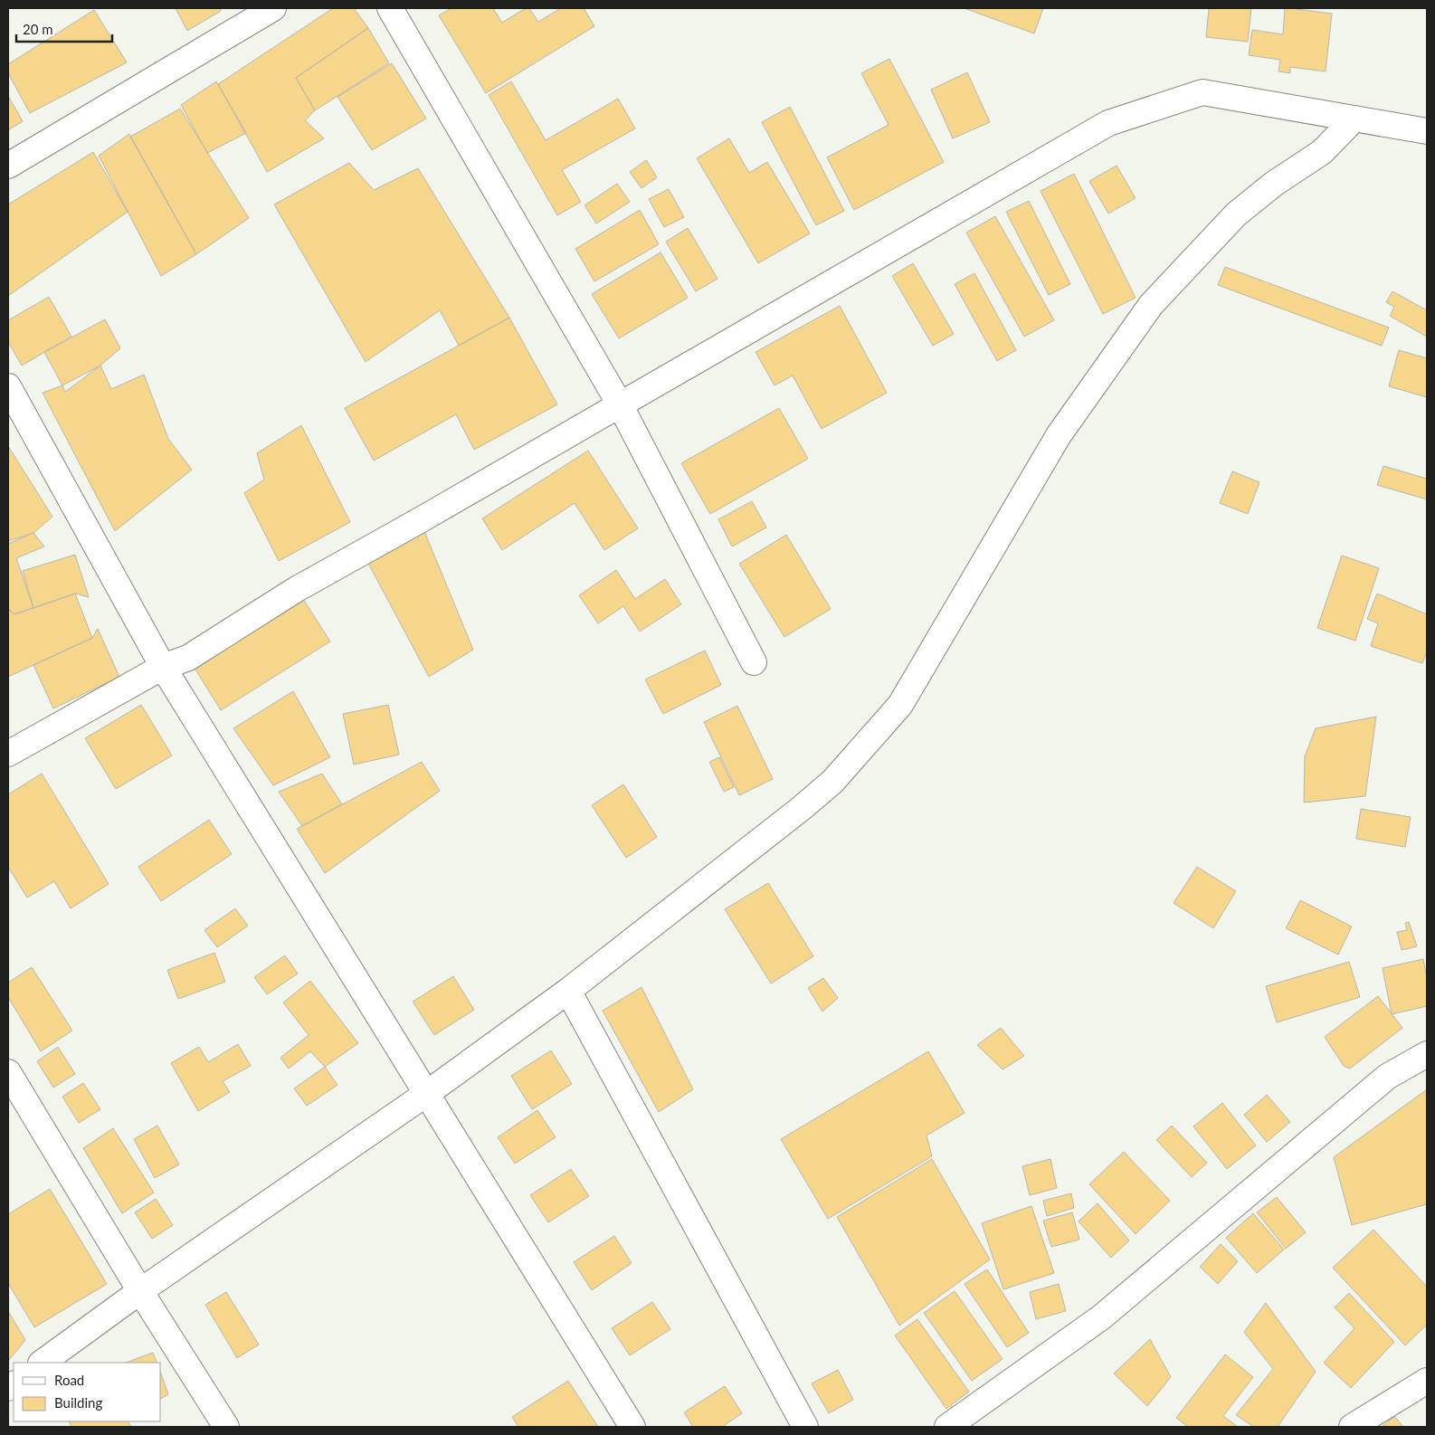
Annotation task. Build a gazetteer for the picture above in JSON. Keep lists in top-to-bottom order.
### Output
{
  "legend": ["Road", "Building"],
  "scale_bar": "20 m"
}
